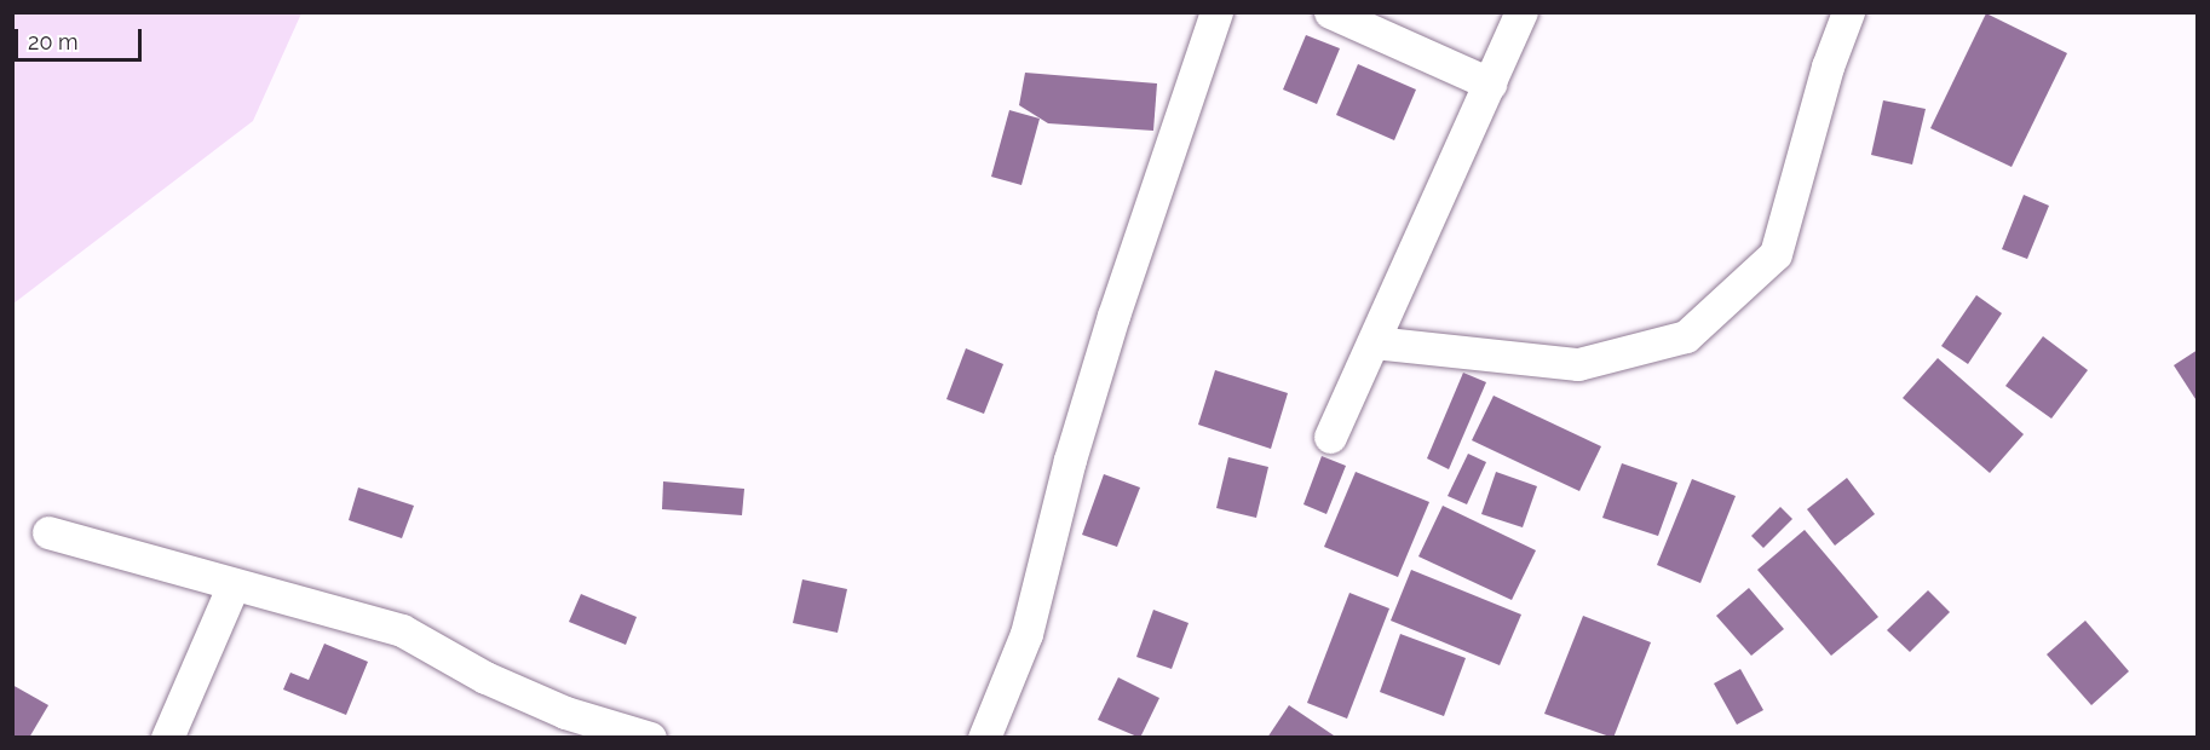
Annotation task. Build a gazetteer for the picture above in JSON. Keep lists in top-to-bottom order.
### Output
{
  "scale_bar": "20 m"
}
